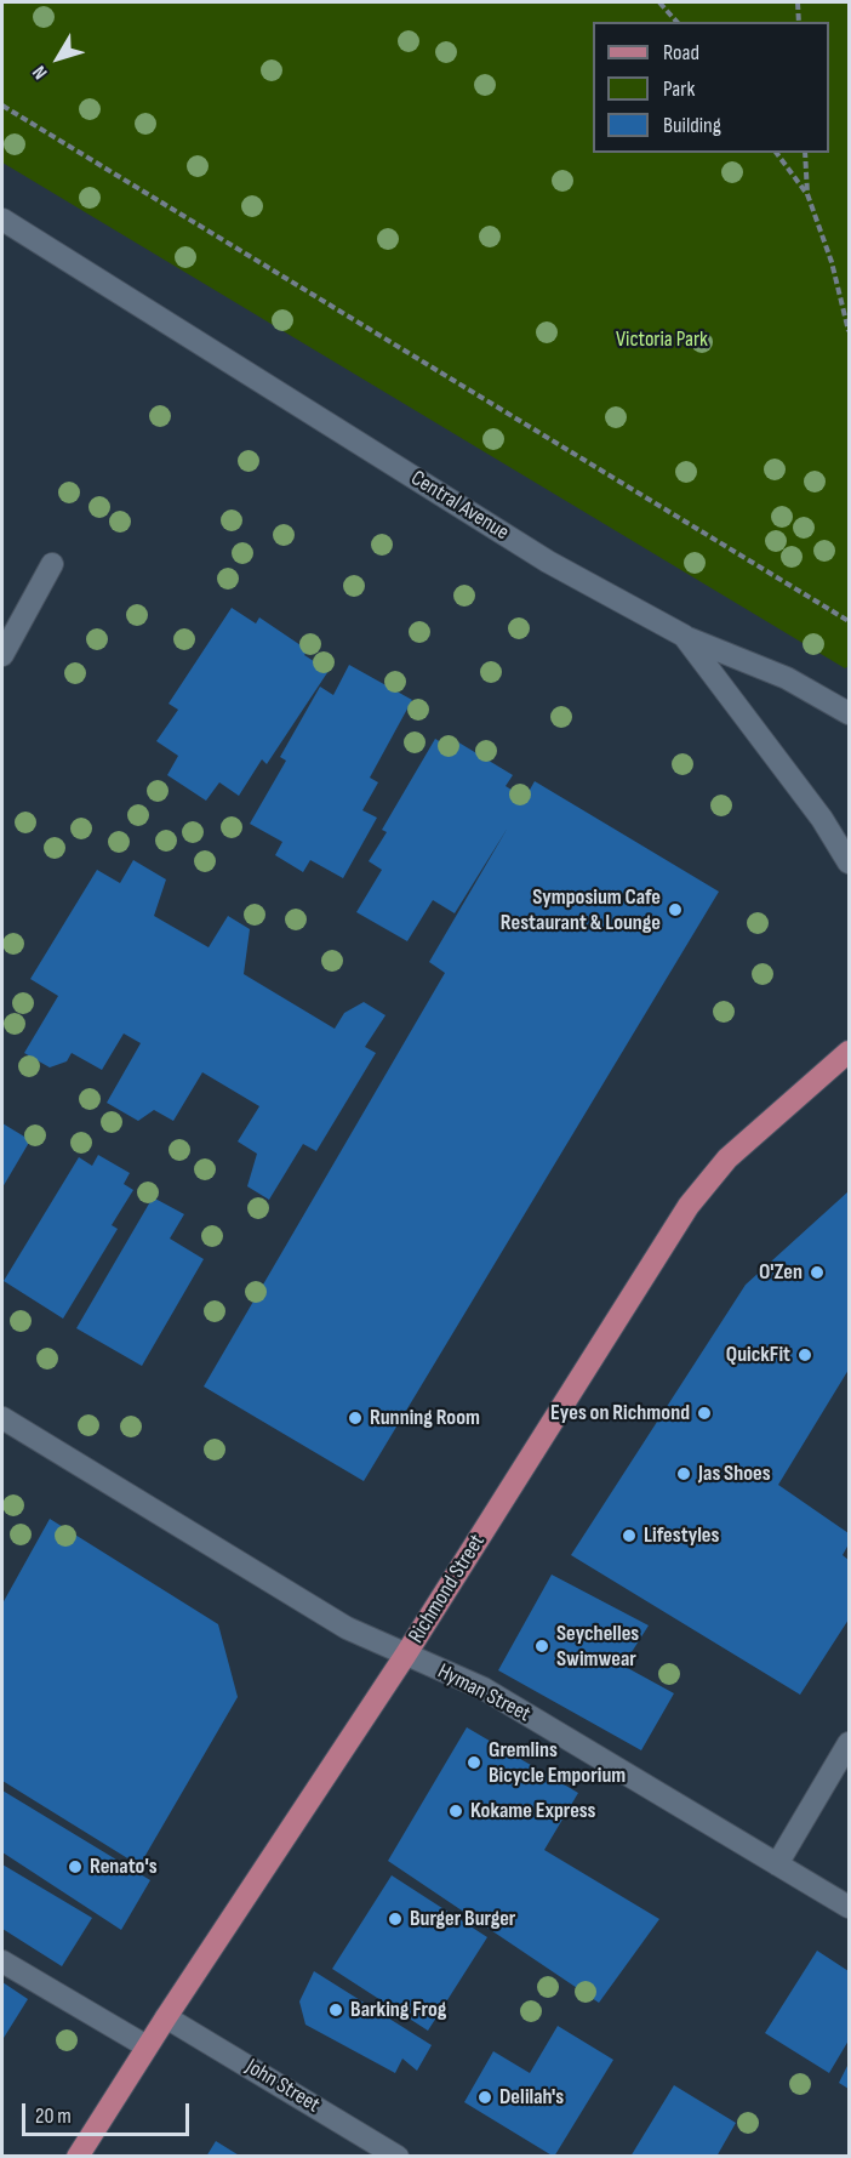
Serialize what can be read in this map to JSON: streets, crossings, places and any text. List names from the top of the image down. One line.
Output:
{"streets":{"main road":["Richmond Street"],"street":["Central Avenue","Hyman Street","John Street"]},"crossings":[["Richmond Street","Hyman Street"],["Richmond Street","John Street"]],"parks":["Victoria Park"],"places":["Symposium Cafe Restaurant & Lounge","O'Zen","QuickFit","Eyes on Richmond","Running Room","Jas Shoes","Lifestyles","Seychelles Swimwear","Gremlins Bicycle Emporium","Kokame Express","Renato's","Burger Burger","Barking Frog","Delilah's"],"legend":["Road","Park","Building"],"scale_bar":"20 m","north":"bottom left"}
